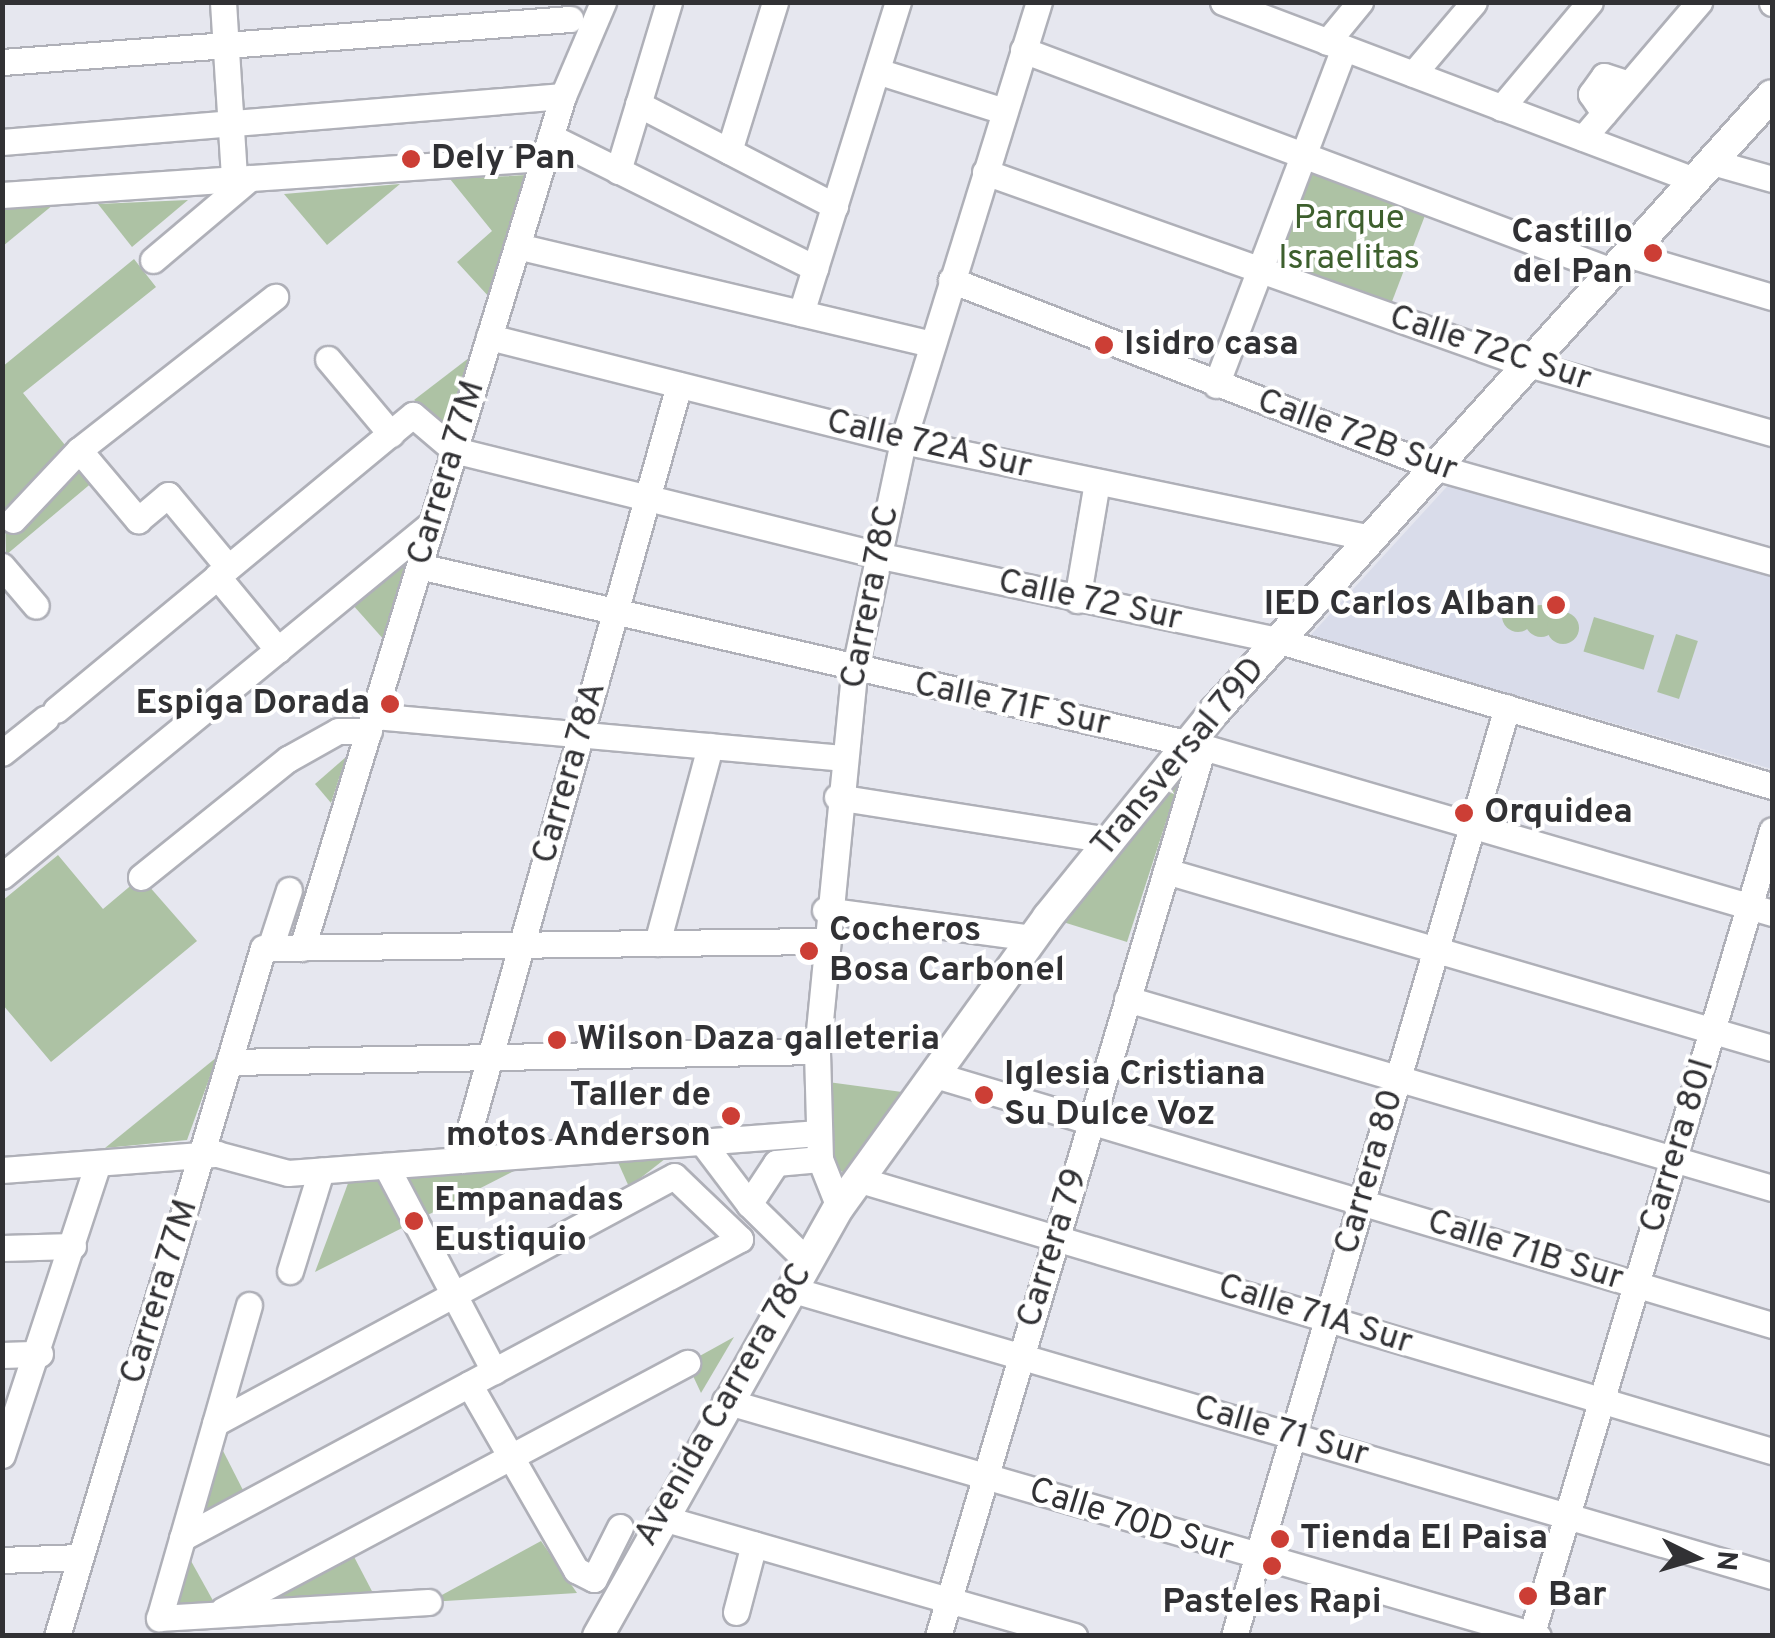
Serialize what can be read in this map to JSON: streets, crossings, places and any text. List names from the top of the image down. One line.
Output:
{"streets":{"main road":["Transversal 79D","Avenida Carrera 78C"],"street":["Calle 72C Sur","Calle 72B Sur","Calle 72A Sur","Carrera 77M","Carrera 78C","Calle 72 Sur","Calle 71F Sur","Carrera 78A","Carrera 80I","Carrera 80","Carrera 79","Calle 71B Sur","Calle 71A Sur","Calle 71 Sur","Calle 70D Sur"]},"crossings":[["Calle 72C Sur","Carrera 78C"],["Calle 72C Sur","Transversal 79D"],["Calle 72B Sur","Carrera 78C"],["Calle 72B Sur","Transversal 79D"],["Calle 72A Sur","Carrera 77M"],["Calle 72A Sur","Carrera 78C"],["Calle 72A Sur","Transversal 79D"],["Calle 72A Sur","Carrera 78A"],["Carrera 77M","Calle 72 Sur"],["Carrera 77M","Calle 71F Sur"],["Carrera 78C","Calle 72 Sur"],["Carrera 78C","Calle 71F Sur"],["Carrera 78C","Avenida Carrera 78C"],["Calle 72 Sur","Transversal 79D"],["Calle 72 Sur","Carrera 78A"],["Calle 72 Sur","Carrera 80"],["Calle 71F Sur","Transversal 79D"],["Calle 71F Sur","Carrera 78A"],["Calle 71F Sur","Carrera 80I"],["Calle 71F Sur","Carrera 80"],["Calle 71F Sur","Carrera 79"],["Transversal 79D","Carrera 79"],["Transversal 79D","Calle 71B Sur"],["Transversal 79D","Calle 71A Sur"],["Transversal 79D","Avenida Carrera 78C"],["Carrera 80I","Calle 71B Sur"],["Carrera 80I","Calle 71A Sur"],["Carrera 80I","Calle 71 Sur"],["Carrera 80I","Calle 70D Sur"],["Carrera 80","Calle 71B Sur"],["Carrera 80","Calle 71A Sur"],["Carrera 80","Calle 71 Sur"],["Carrera 80","Calle 70D Sur"],["Carrera 79","Calle 71B Sur"],["Carrera 79","Calle 71A Sur"],["Carrera 79","Calle 71 Sur"],["Carrera 79","Calle 70D Sur"],["Calle 71A Sur","Avenida Carrera 78C"],["Avenida Carrera 78C","Calle 71 Sur"],["Avenida Carrera 78C","Calle 70D Sur"]],"parks":["Parque Israelitas"],"places":["Dely Pan","Castillo del Pan","Isidro casa","IED Carlos Alban","Espiga Dorada","Orquidea","Cocheros Bosa Carbonel","Wilson Daza galleteria","Iglesia Cristiana Su Dulce Voz","Taller de motos Anderson","Empanadas Eustiquio","Tienda El Paisa","Pasteles Rapi","Bar"],"north":"right"}
